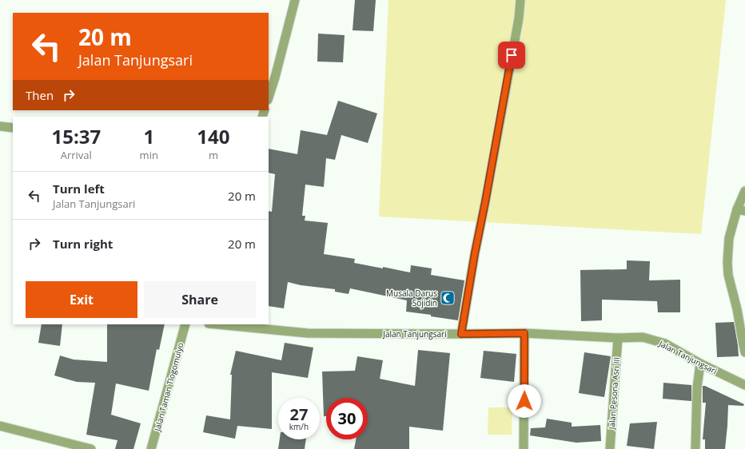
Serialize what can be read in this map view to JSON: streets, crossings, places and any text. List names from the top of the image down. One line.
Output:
{"streets":{"street":["Jalan Tanjungsari","Jalan Taman Tlogomulyo","Jalan Pesona Asri III"]},"crossings":[["Jalan Tanjungsari","Jalan Pesona Asri III"]],"places":{"mosque":["Musala Darus Sojidin"]},"page":{"turn":["20 m","Jalan Tanjungsari"],"then":"Then","eta":["15:37","Arrival","1","min","140","m"],"list":[{"name":"Turn left","note":"Jalan Tanjungsari","value":"20 m"},{"name":"Turn right","value":"20 m"}],"buttons":["Exit","Share"],"speed":"27 km/h","limit":"30"}}
